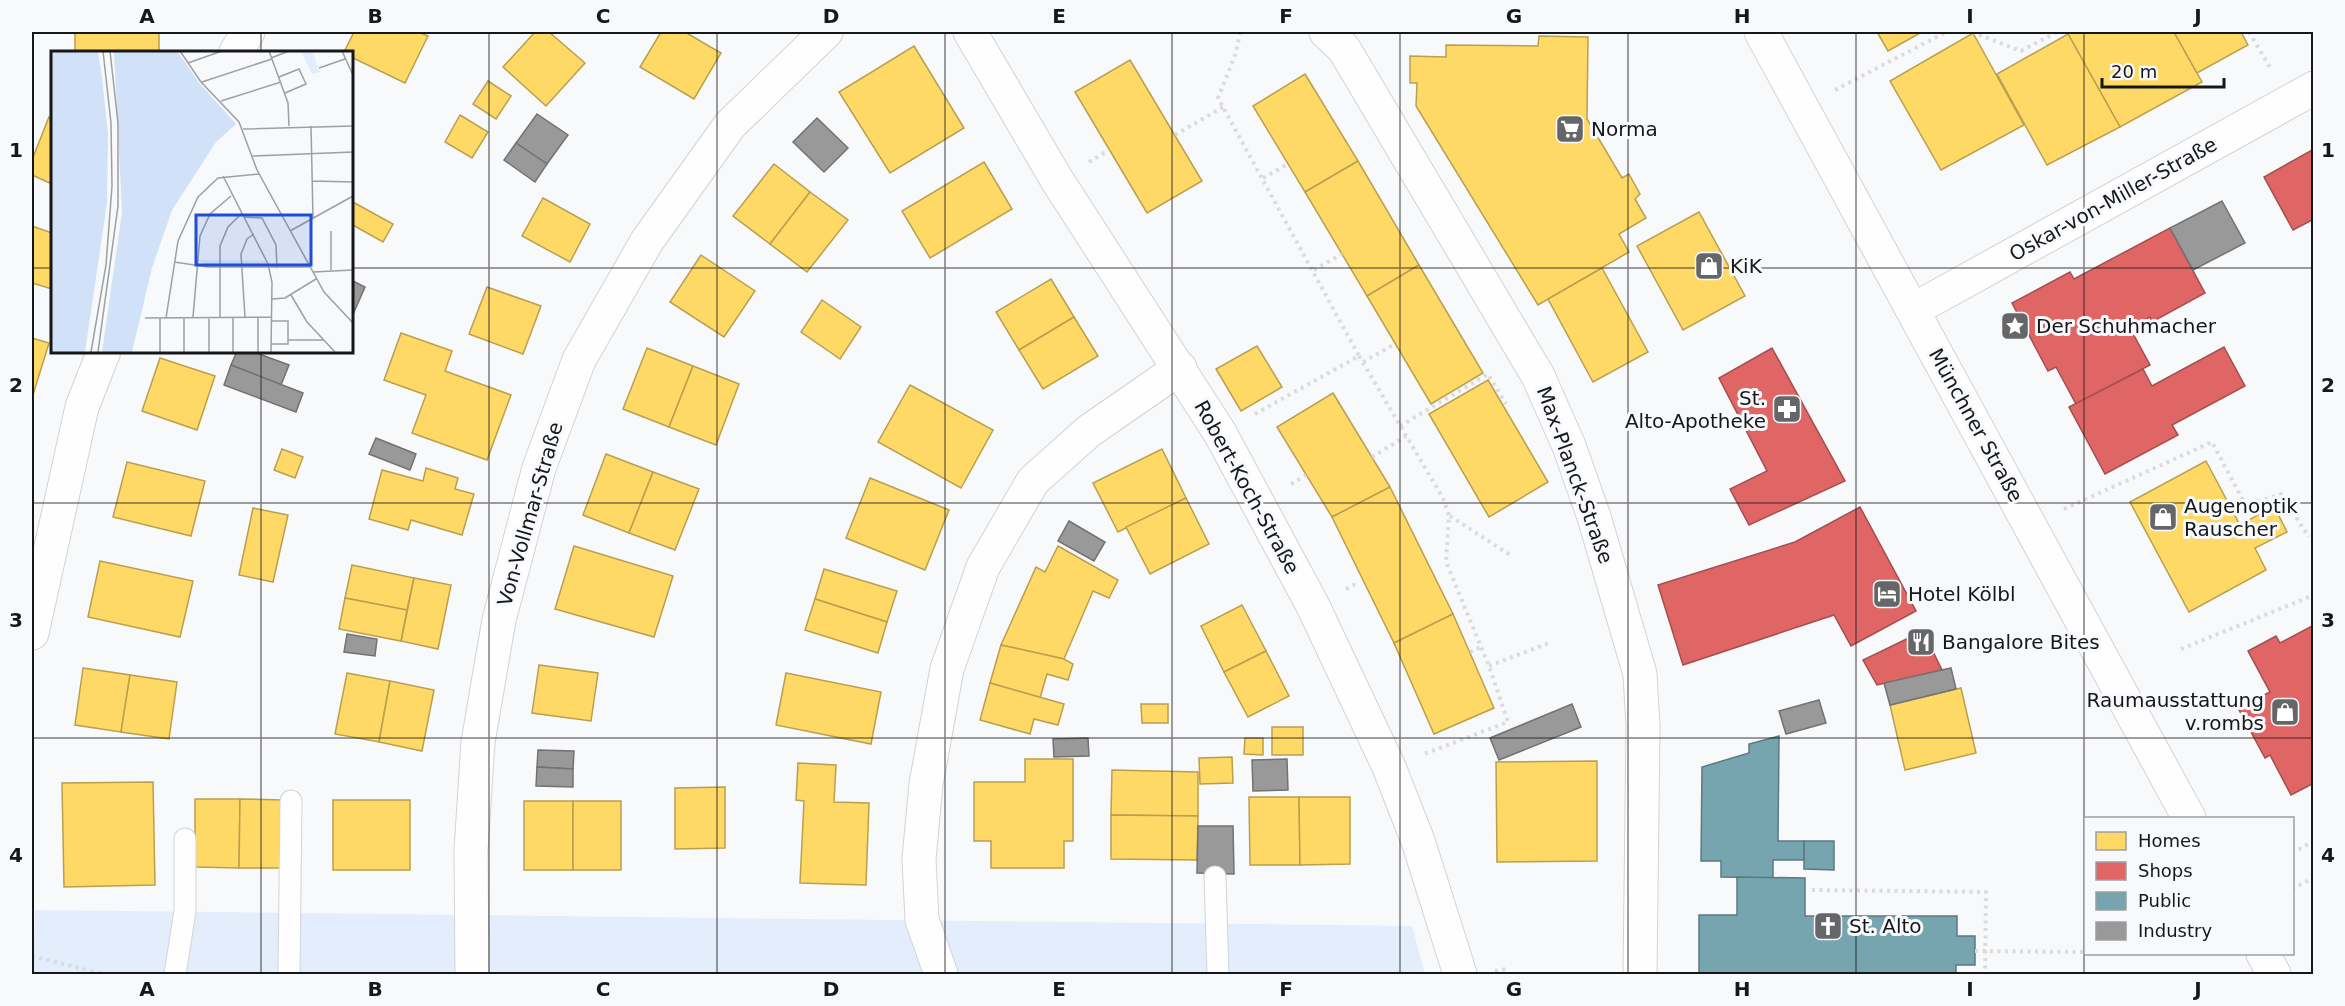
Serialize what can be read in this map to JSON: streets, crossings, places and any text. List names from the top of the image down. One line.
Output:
{"streets":{"street":["Oskar-von-Miller-Straße","Münchner Straße","Max-Planck-Straße","Robert-Koch-Straße","Von-Vollmar-Straße"]},"crossings":[["Oskar-von-Miller-Straße","Münchner Straße"]],"places":{"supermarket":["Norma"],"shop":["KiK","Augenoptik Rauscher","Raumausstattung v.rombs"],"place":["Der Schuhmacher"],"pharmacy":["St. Alto-Apotheke"],"hotel":["Hotel Kölbl"],"restaurant":["Bangalore Bites"],"church":["St. Alto"]},"legend":["Homes","Shops","Public","Industry"],"scale_bar":"20 m","grid":{"columns":["A","B","C","D","E","F","G","H","I","J"],"rows":["1","2","3","4"]}}
